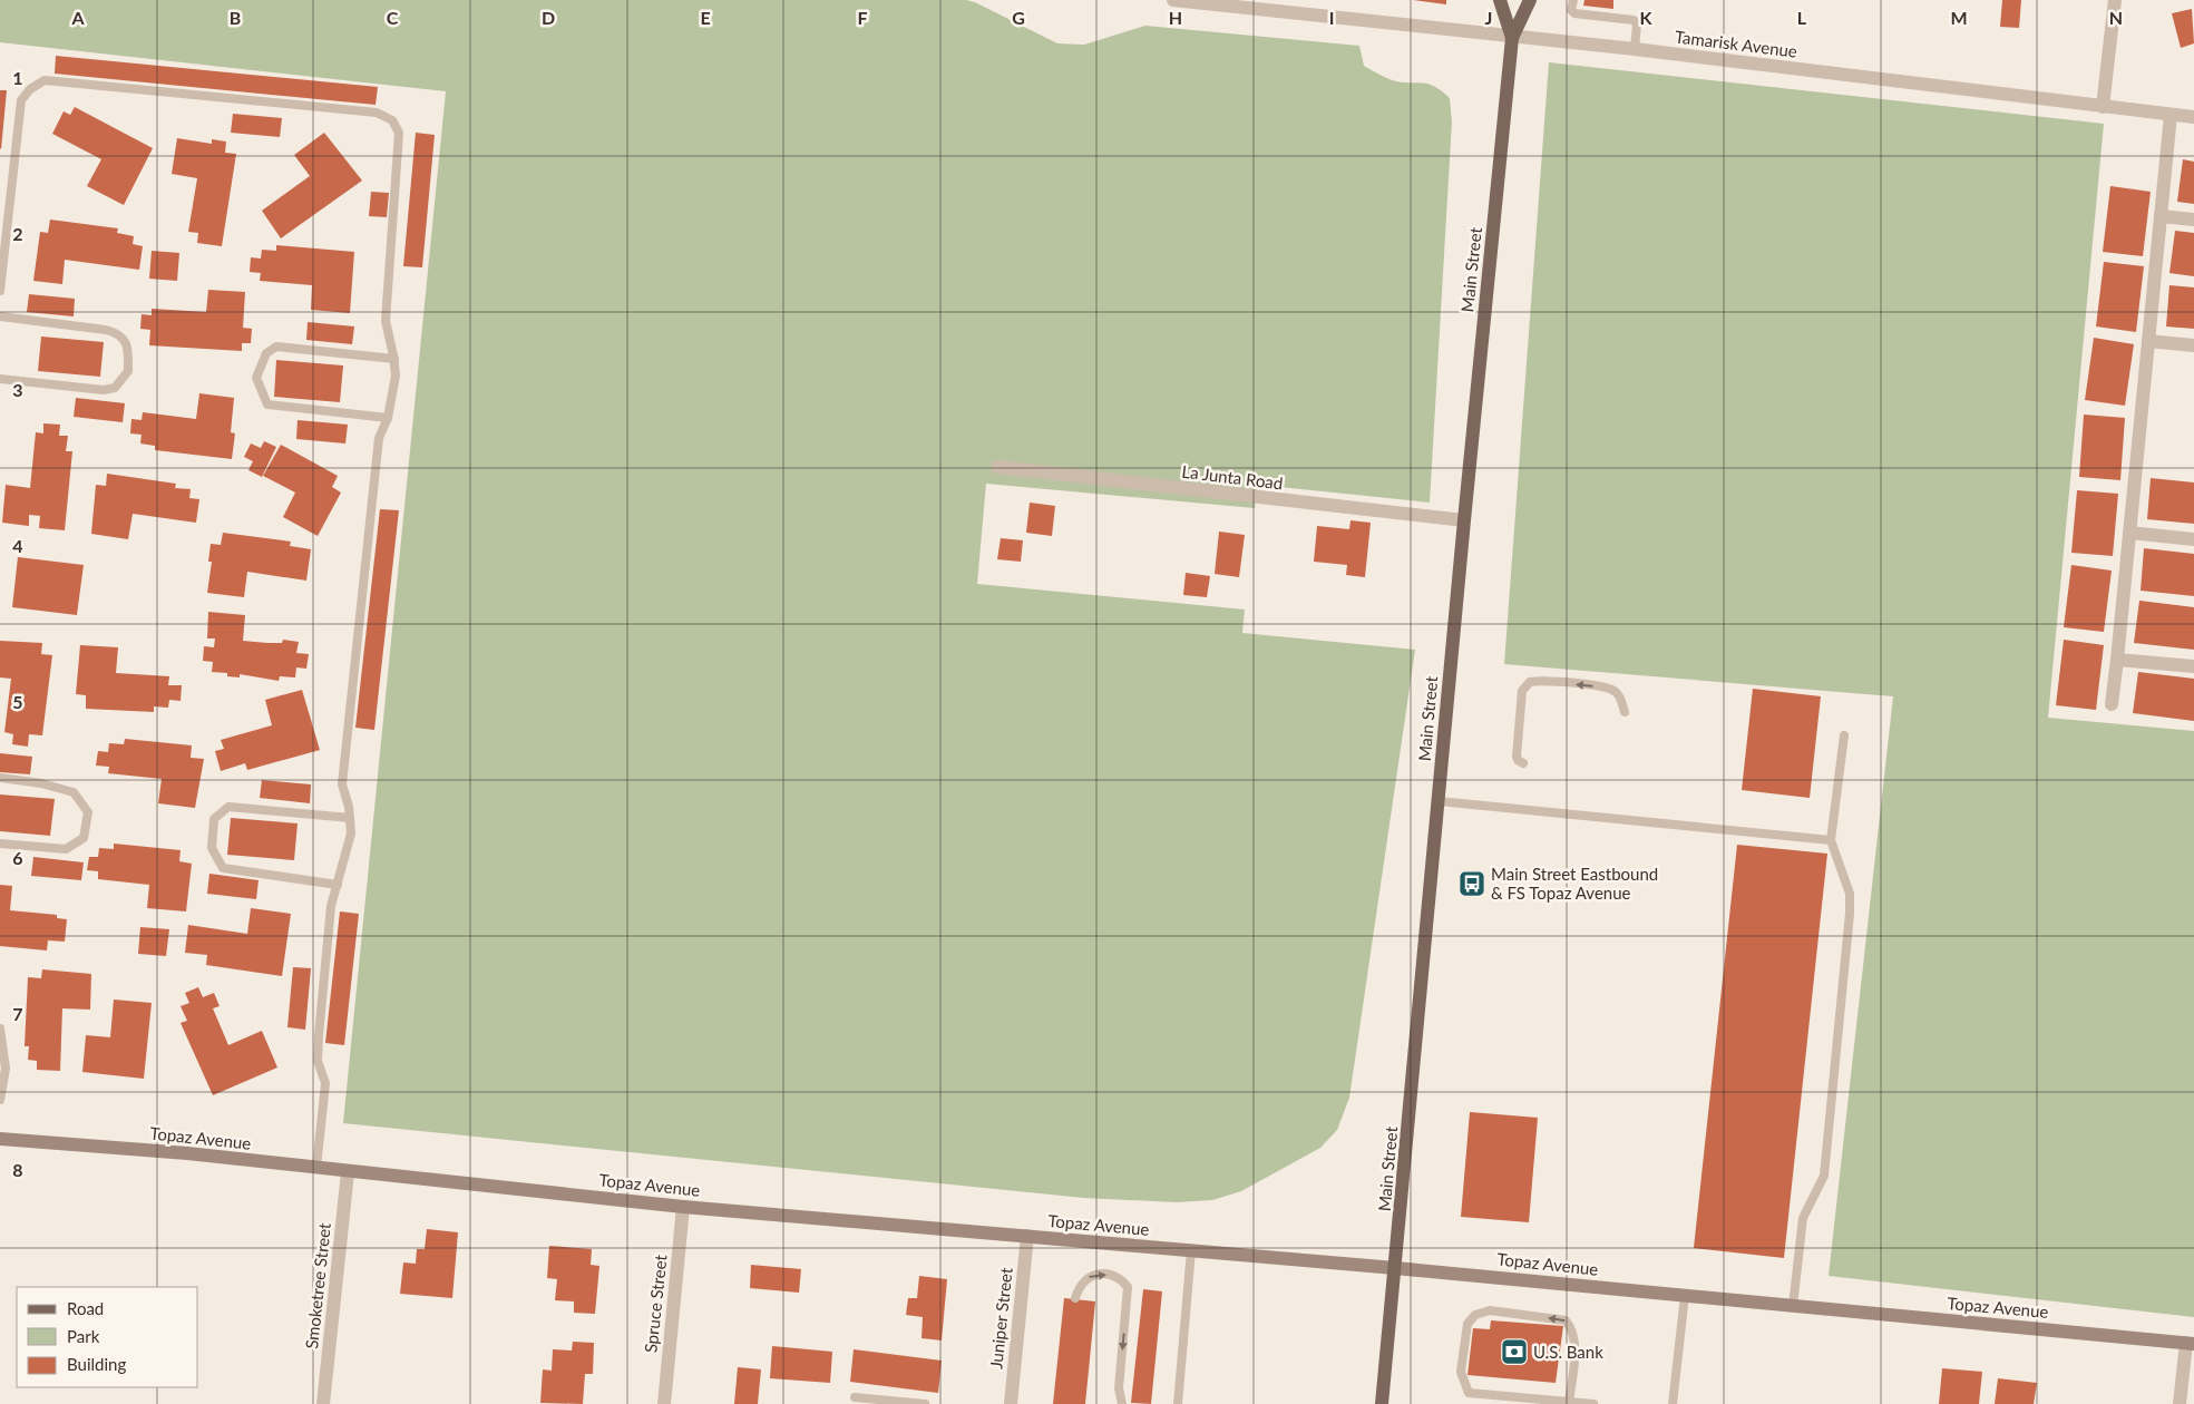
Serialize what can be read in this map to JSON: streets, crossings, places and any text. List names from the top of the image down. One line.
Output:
{"streets":{"main road":["Main Street"],"street":["Tamarisk Avenue","La Junta Road","Topaz Avenue","Smoketree Street","Spruce Street","Juniper Street"]},"crossings":[["Tamarisk Avenue","Main Street"],["Main Street","La Junta Road"],["Main Street","Topaz Avenue"],["Topaz Avenue","Smoketree Street"],["Topaz Avenue","Spruce Street"],["Topaz Avenue","Juniper Street"]],"places":{"bus stop":["Main Street Eastbound & FS Topaz Avenue"],"bank":["U.S. Bank"]},"legend":["Road","Park","Building"],"grid":{"columns":["A","B","C","D","E","F","G","H","I","J","K","L","M","N"],"rows":["1","2","3","4","5","6","7","8"]}}
